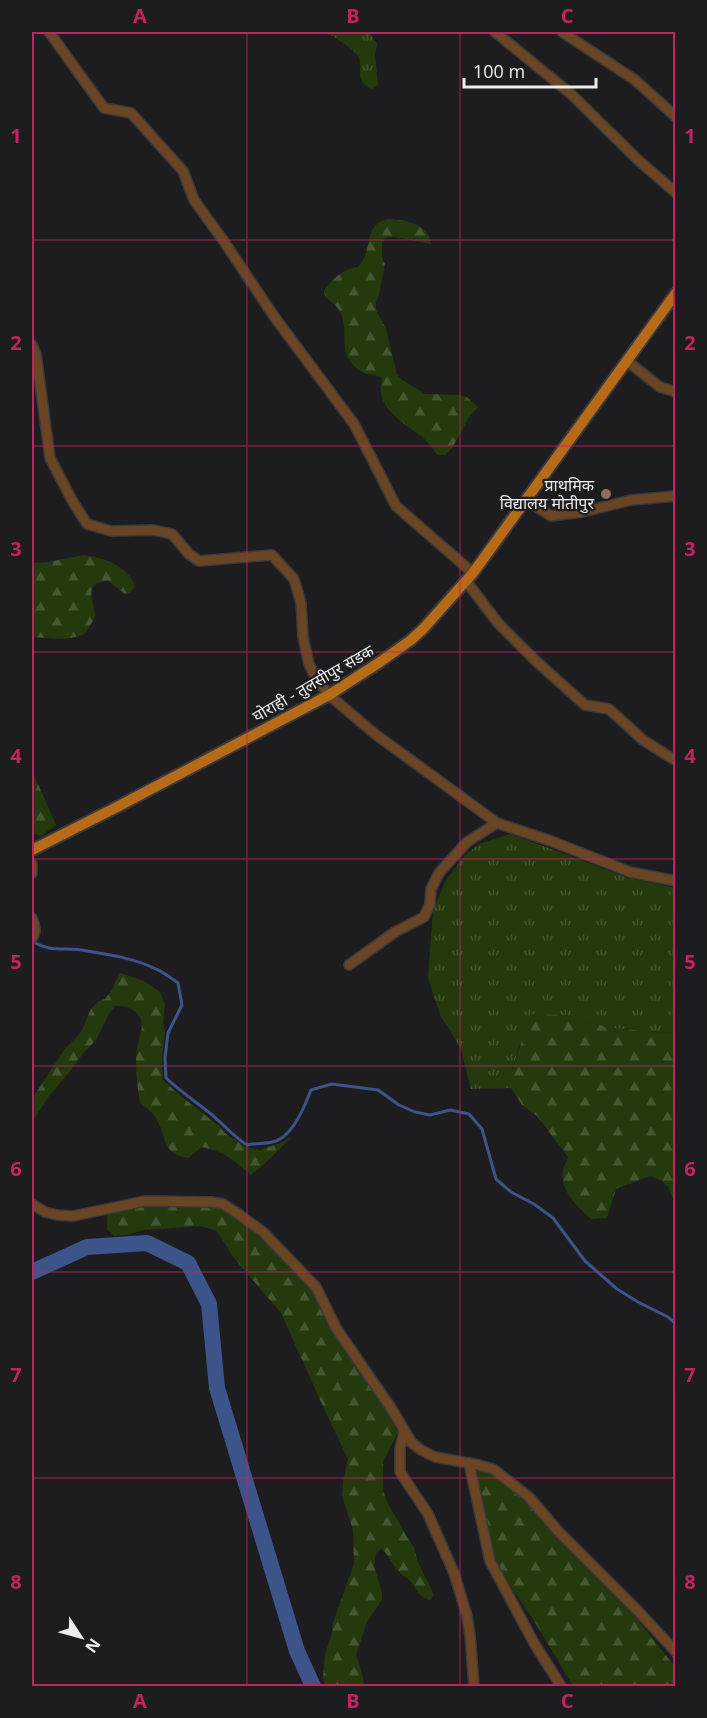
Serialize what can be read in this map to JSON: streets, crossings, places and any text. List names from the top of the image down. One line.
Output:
{"streets":{"main road":["घोराही - तुलसीपुर सडक"]},"places":["प्राथमिक विद्यालय मोतीपुर"],"scale_bar":"100 m","north":"bottom right","grid":{"columns":["A","B","C"],"rows":["1","2","3","4","5","6","7","8"]}}
